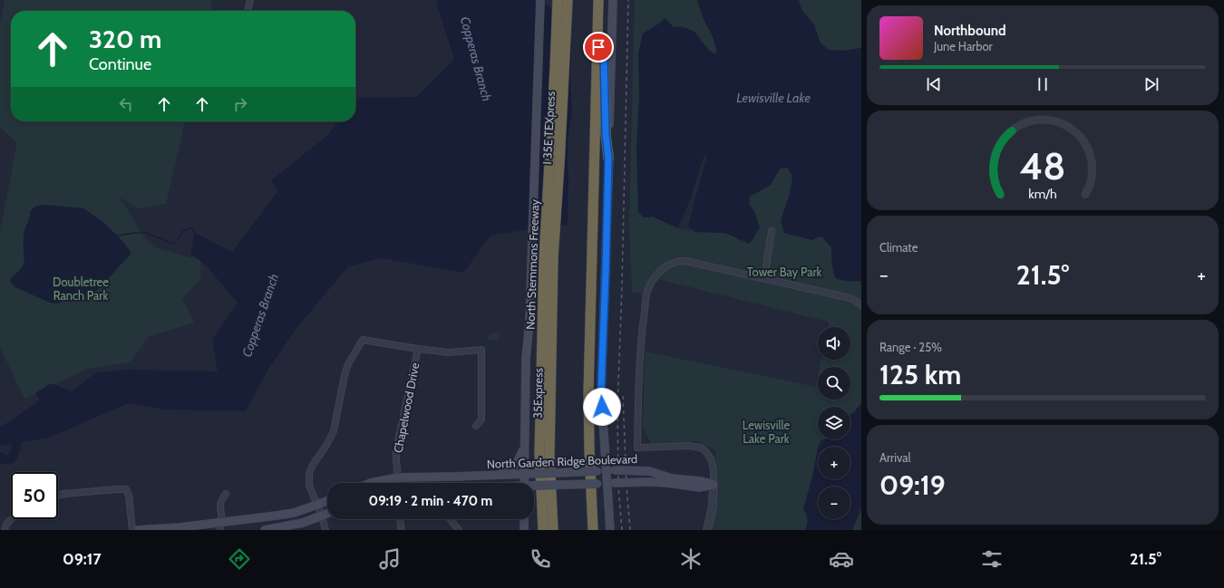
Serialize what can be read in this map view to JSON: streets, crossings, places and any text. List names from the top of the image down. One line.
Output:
{"streets":{"highway":["I 35E TEXpress","North Stemmons Freeway","35Express"],"main road":["North Garden Ridge Boulevard"],"street":["Chapelwood Drive"]},"crossings":[["I 35E TEXpress","North Stemmons Freeway"],["I 35E TEXpress","35Express"],["North Stemmons Freeway","35Express"],["North Stemmons Freeway","North Garden Ridge Boulevard"],["Chapelwood Drive","North Garden Ridge Boulevard"]],"water":["Copperas Branch","Lewisville Lake"],"parks":["Tower Bay Park","Doubletree Ranch Park","Lewisville Lake Park"],"page":{"turn":["320 m","Continue"],"song":["Northbound","June Harbor"],"tile":["Climate",["Range · 25%","125 km"],["Arrival","09:19"]],"heat":["−","21.5°","+"],"map_buttons":["+","−"],"limit":"50","trip":"09:19 · 2 min · 470 m","tabs":["09:17","21.5°"],"gauge":["48","km/h"]}}
